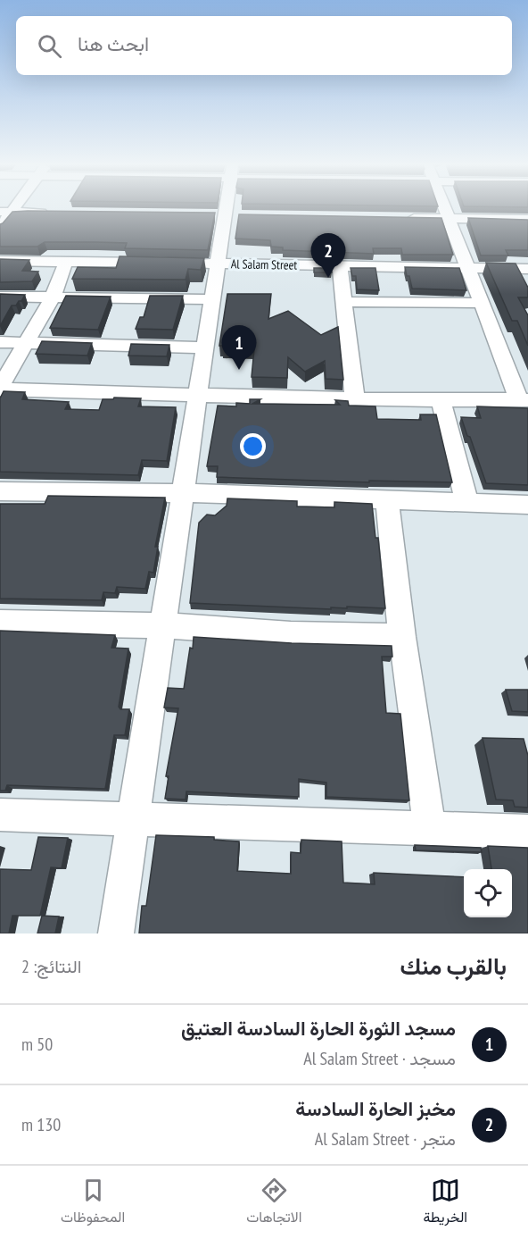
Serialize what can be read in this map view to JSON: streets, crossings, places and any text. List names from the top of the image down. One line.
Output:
{"streets":{"street":["Al Salam Street"]},"page":{"search":"ابحث هنا","pins":["2","1"],"heading":["بالقرب منك","النتائج: 2"],"list":[{"mark":"1","name":"مسجد الثورة الحارة السادسة العتيق","note":"مسجد · Al Salam Street","value":"50 m"},{"mark":"2","name":"مخبز الحارة السادسة","note":"متجر · Al Salam Street","value":"130 m"}],"nav":["الخريطة","الاتجاهات","المحفوظات"]}}
